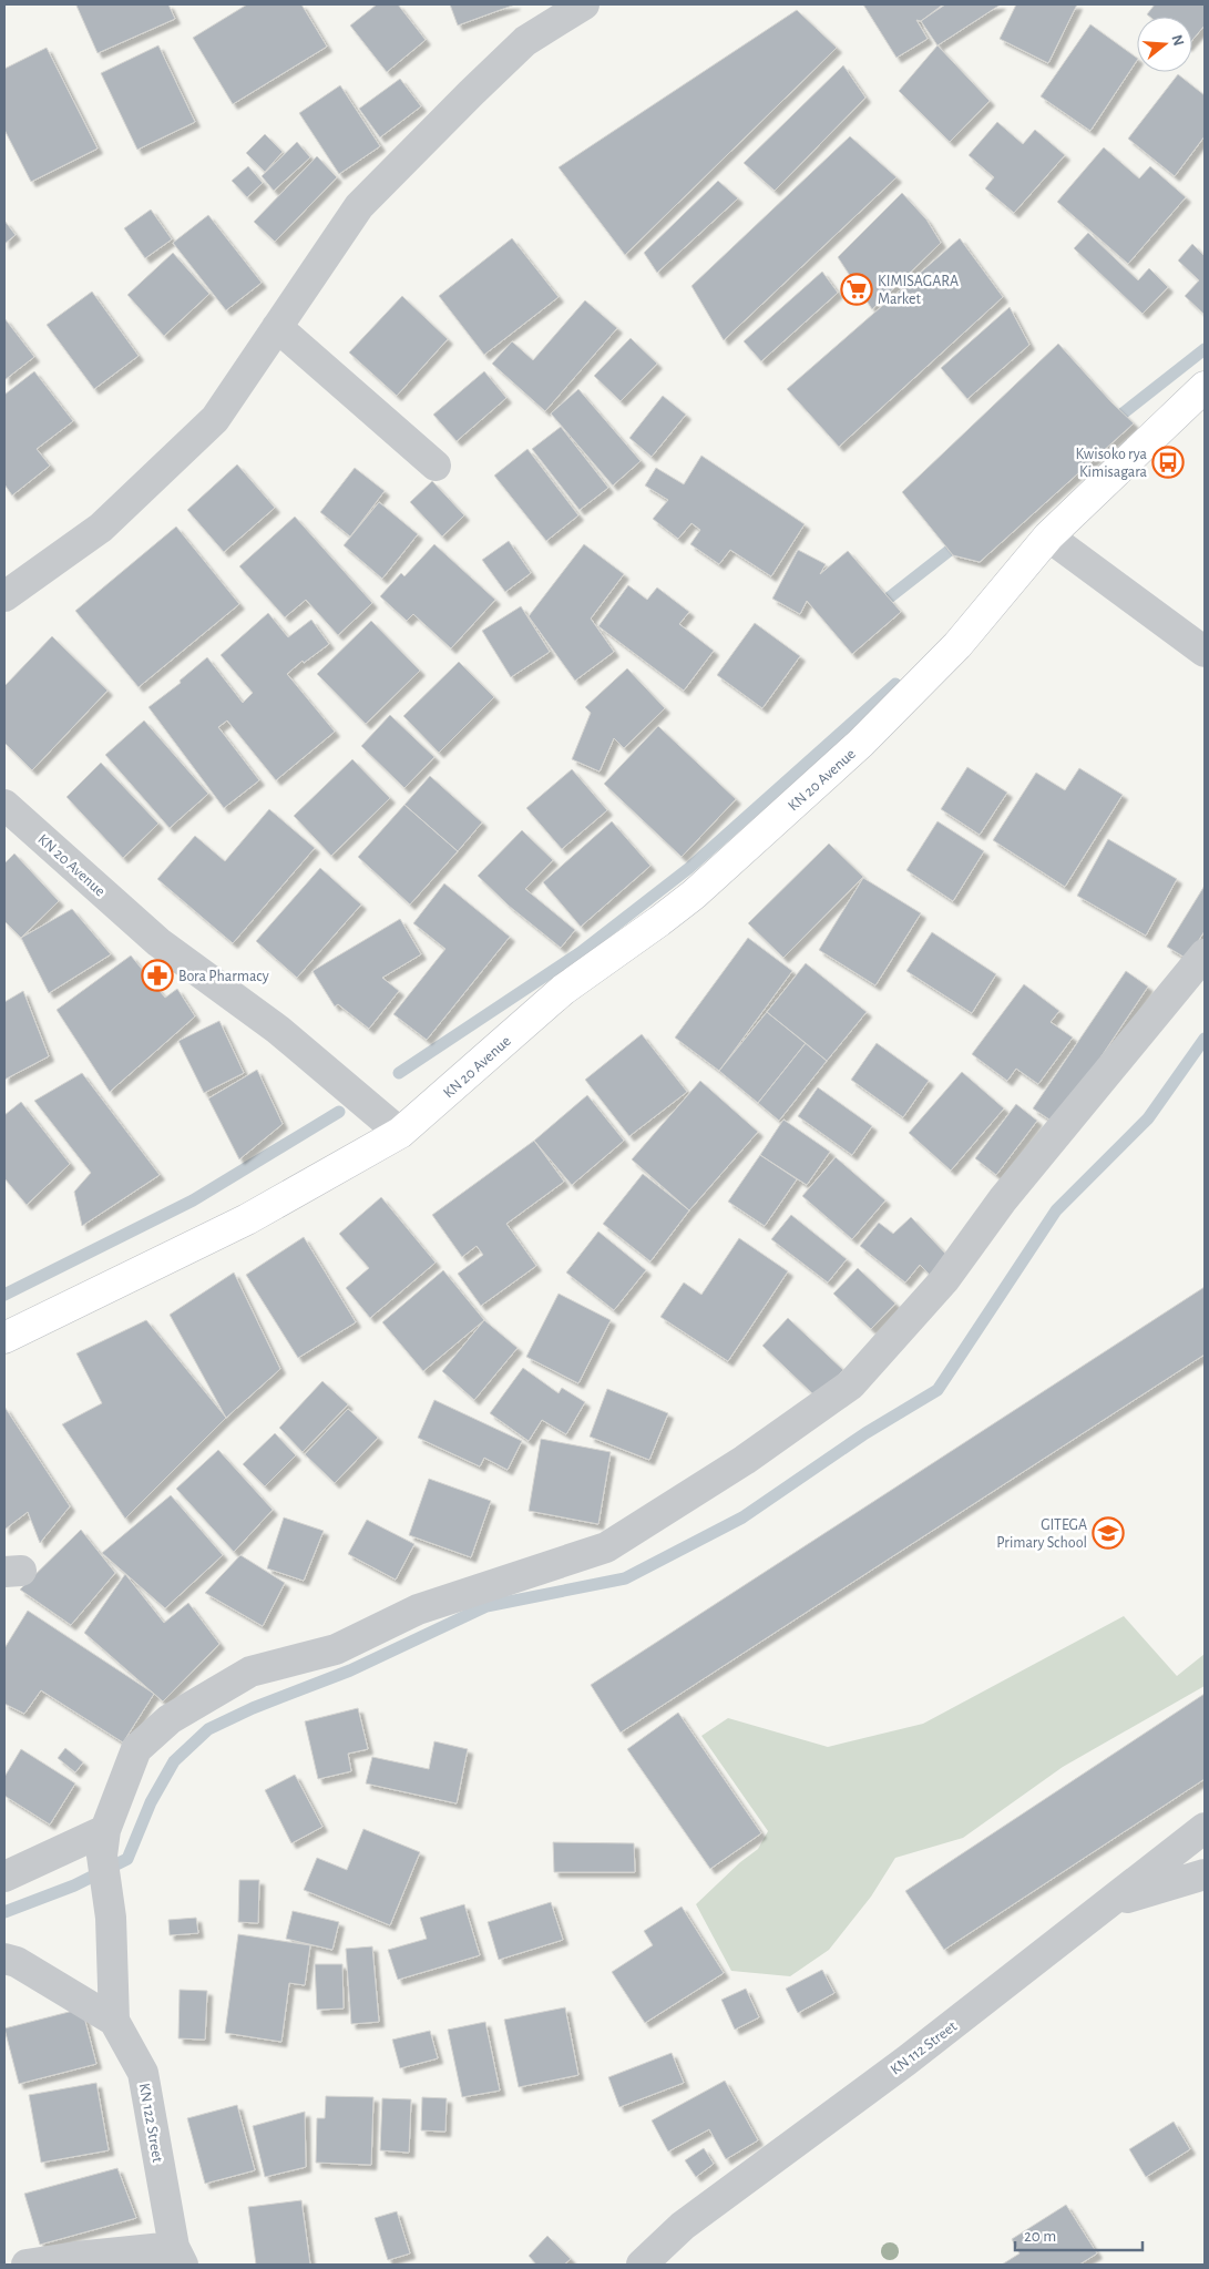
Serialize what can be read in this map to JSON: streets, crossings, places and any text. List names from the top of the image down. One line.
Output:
{"streets":{"main road":["KN 20 Avenue"],"street":["KN 112 Street","KN 122 Street"]},"places":{"supermarket":["KIMISAGARA Market"],"bus stop":["Kwisoko rya Kimisagara"],"pharmacy":["Bora Pharmacy"],"school or university":["GITEGA Primary School"]},"scale_bar":"20 m","north":"right"}
